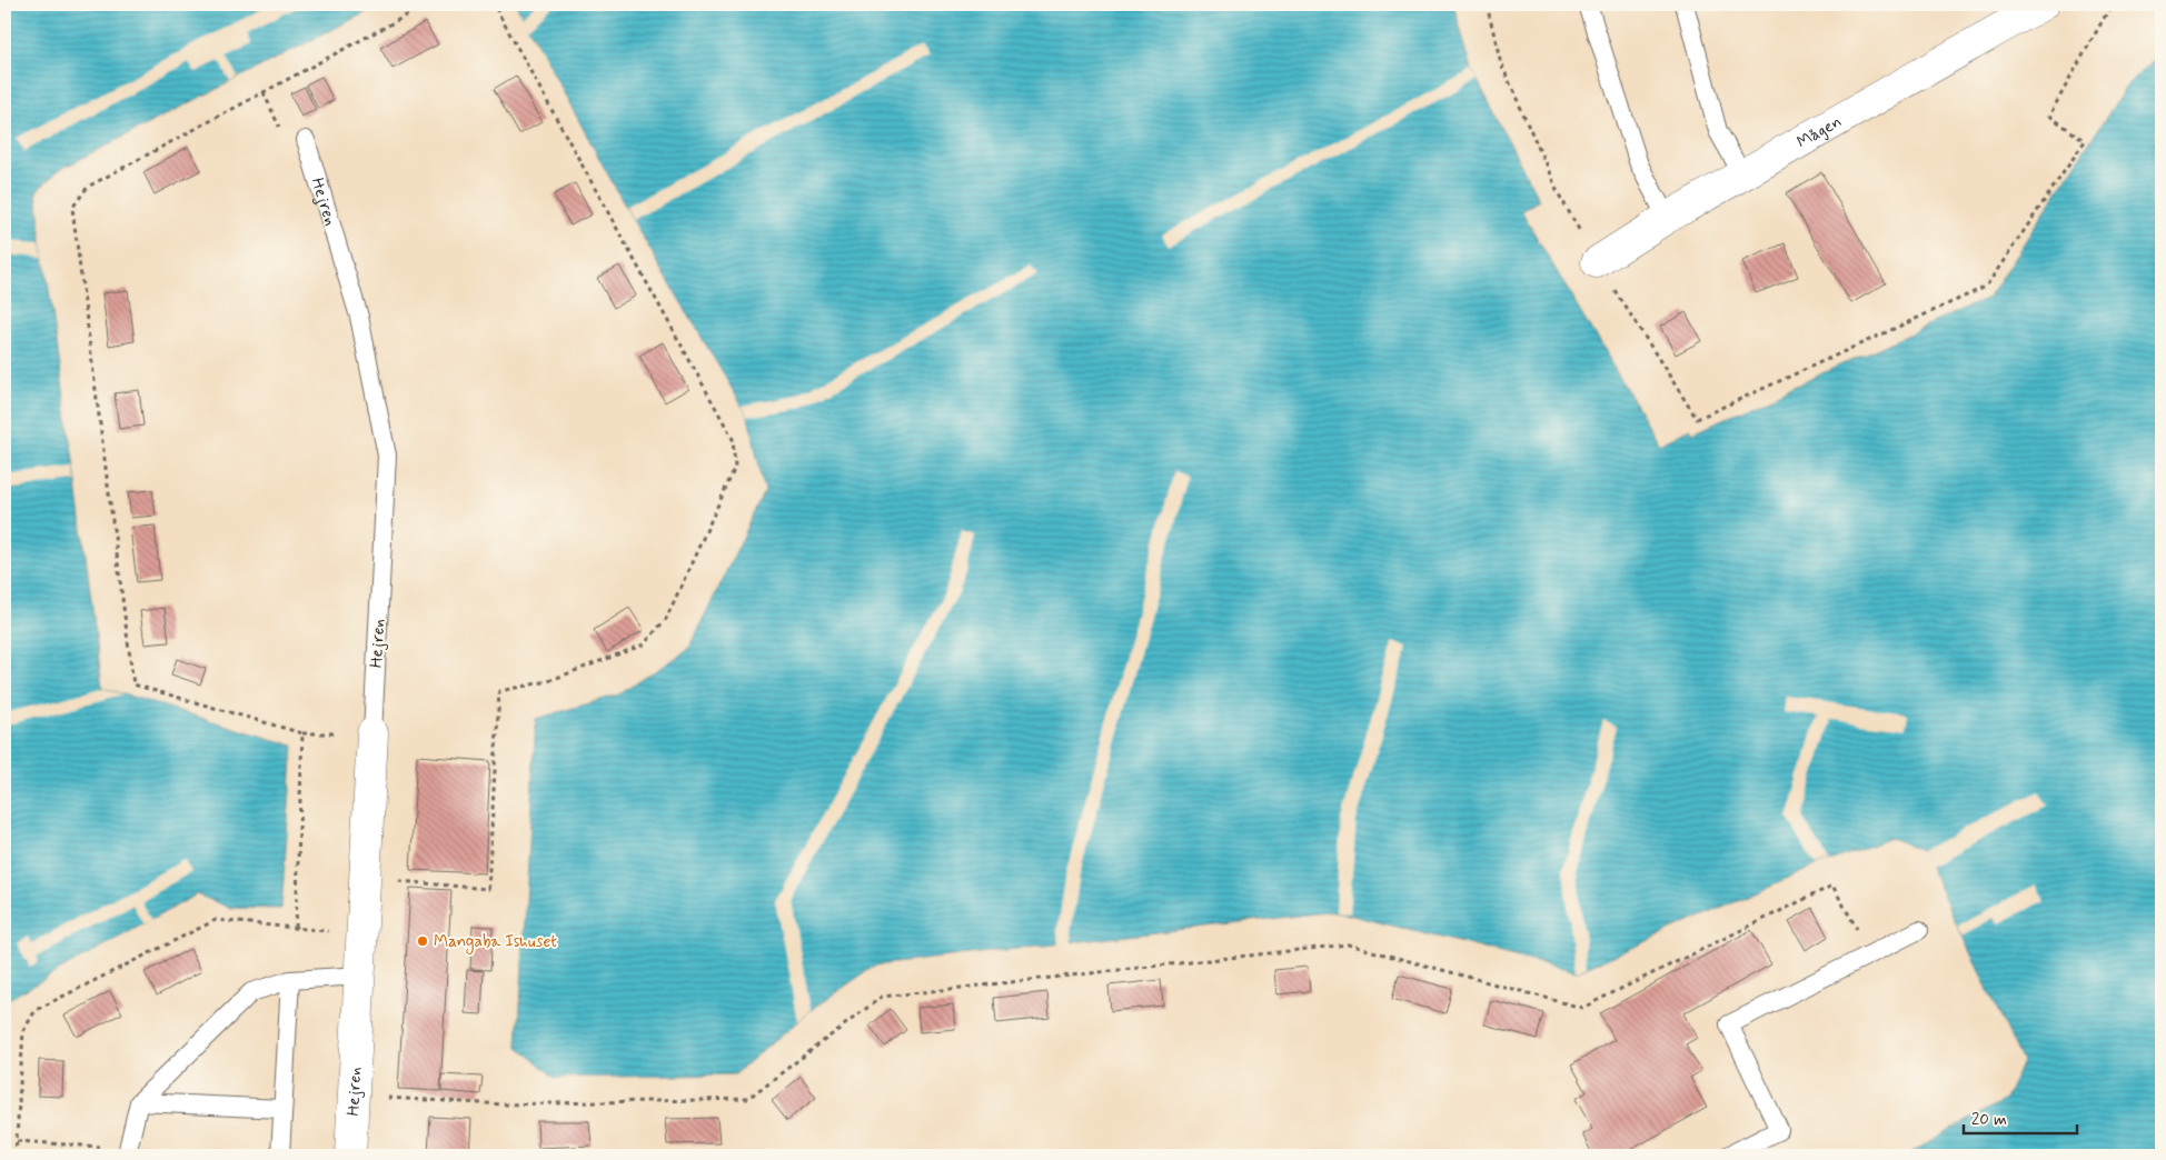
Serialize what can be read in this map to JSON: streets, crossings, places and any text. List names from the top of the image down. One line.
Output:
{"streets":{"street":["Mågen","Hejren"]},"places":["Mangaba Ishuset"],"scale_bar":"20 m"}
